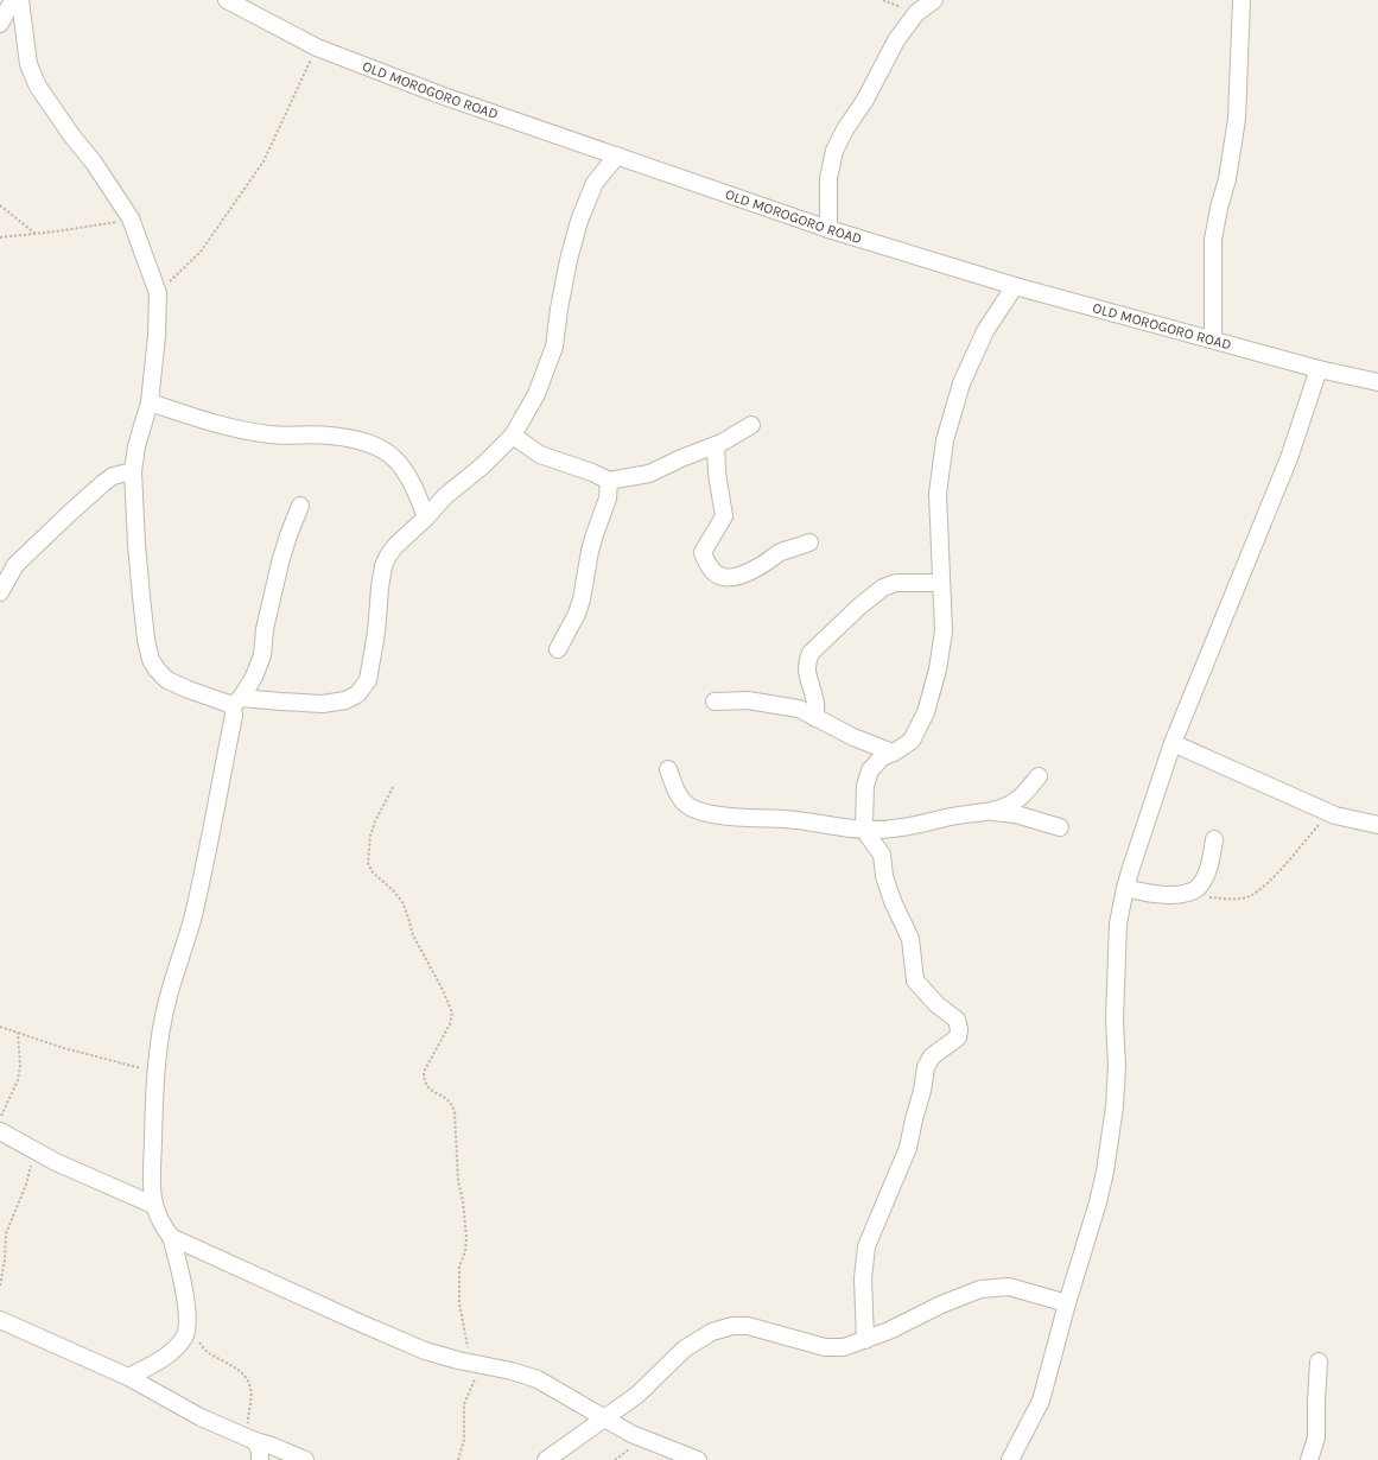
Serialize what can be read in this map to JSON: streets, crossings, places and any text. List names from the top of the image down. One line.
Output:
{"streets":{"street":["OLD MOROGORO ROAD"]}}
